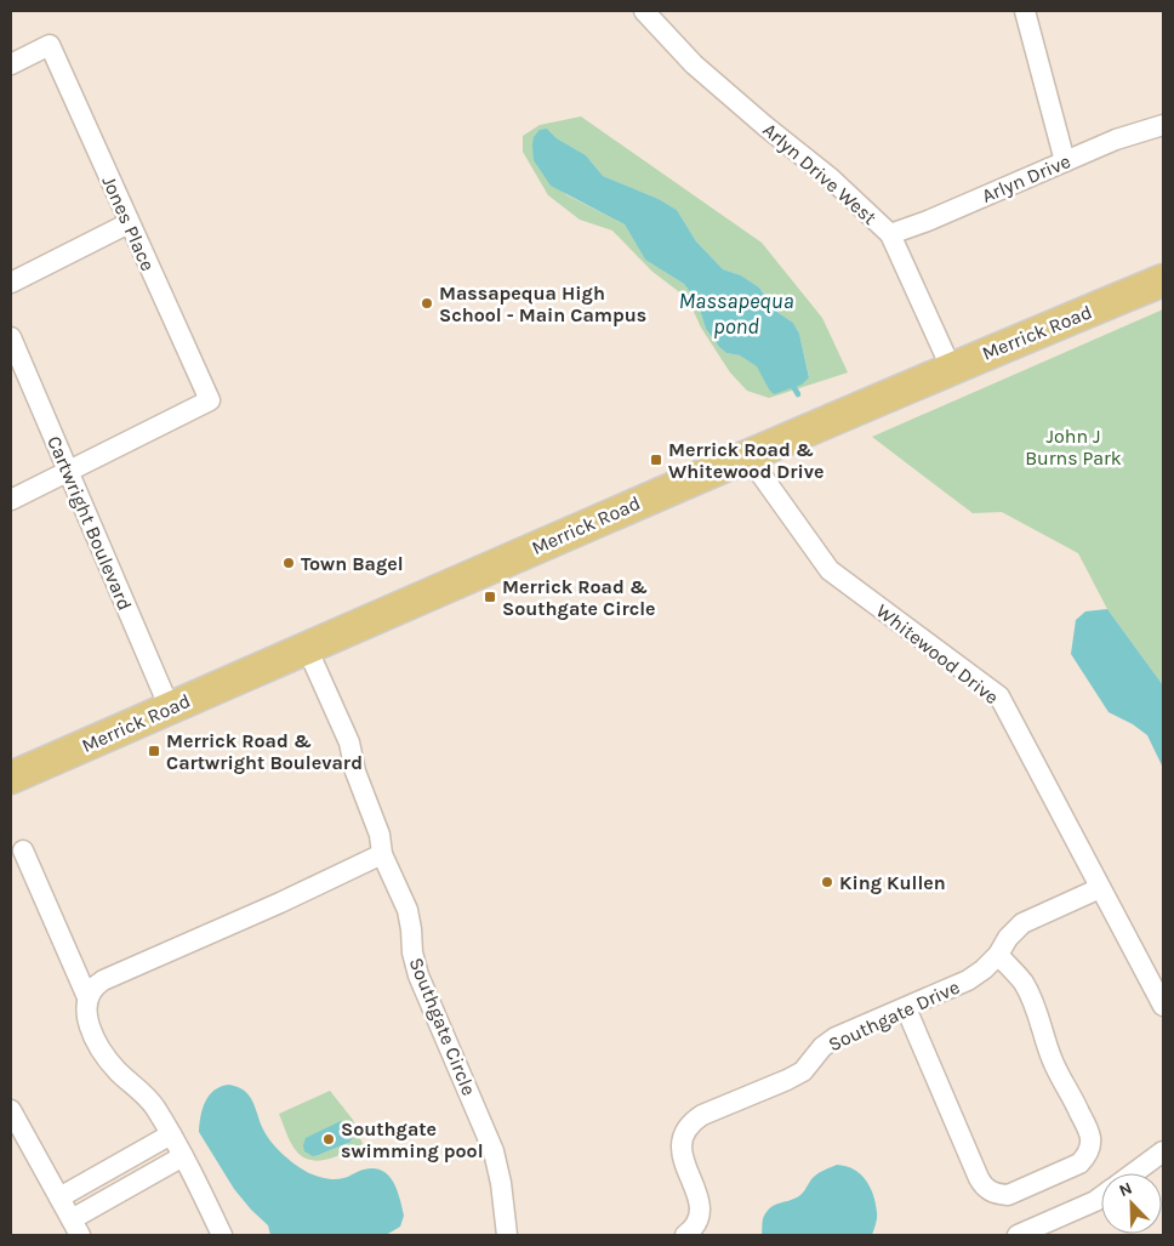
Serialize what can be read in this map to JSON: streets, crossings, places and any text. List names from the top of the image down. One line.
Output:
{"streets":{"main road":["Merrick Road"],"street":["Arlyn Drive West","Arlyn Drive","Jones Place","Cartwright Boulevard","Whitewood Drive","Southgate Drive","Southgate Circle"]},"crossings":[["Arlyn Drive West","Arlyn Drive"],["Arlyn Drive West","Merrick Road"],["Jones Place","Cartwright Boulevard"],["Merrick Road","Cartwright Boulevard"],["Merrick Road","Whitewood Drive"],["Merrick Road","Southgate Circle"],["Whitewood Drive","Southgate Drive"]],"water":["Massapequa pond"],"parks":["John J Burns Park"],"places":{"other":["Massapequa High School - Main Campus","Town Bagel","King Kullen","Southgate swimming pool"],"transit":["Merrick Road & Whitewood Drive","Merrick Road & Southgate Circle","Merrick Road & Cartwright Boulevard"]},"north":"top left"}
